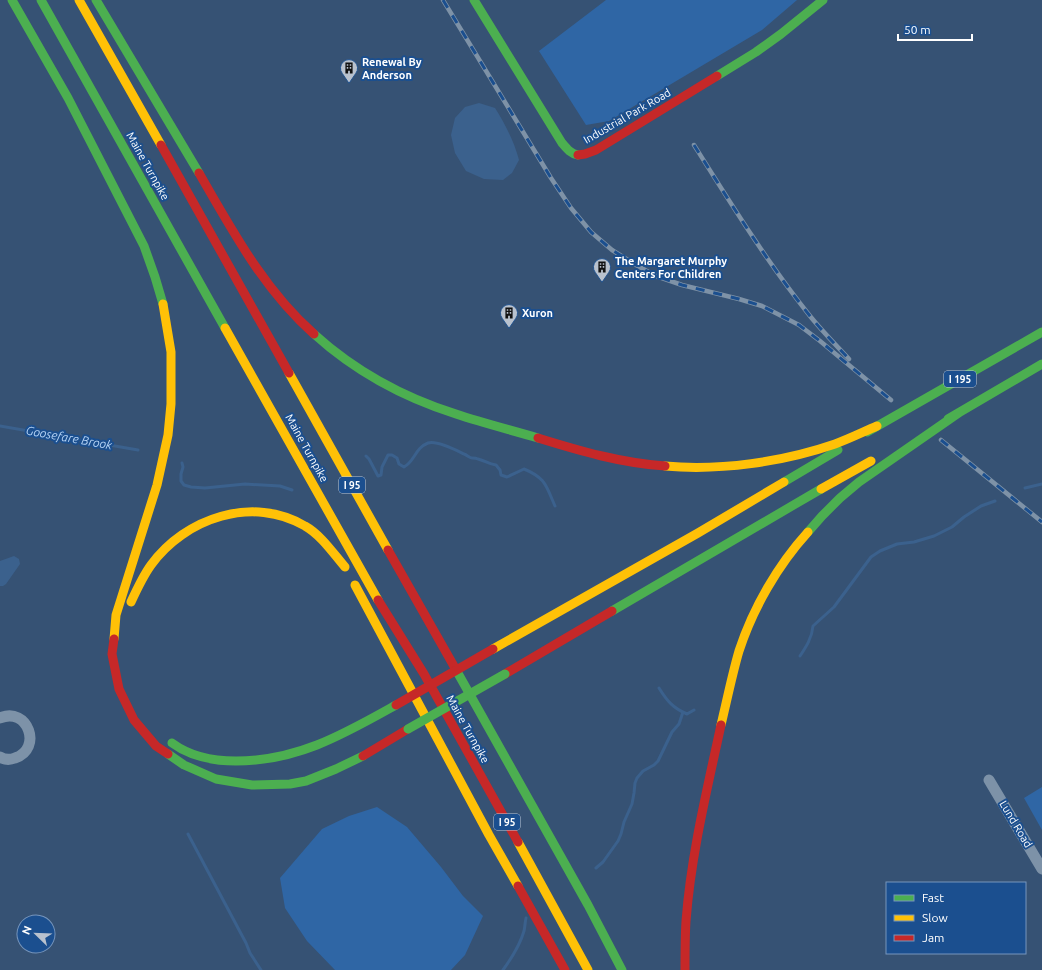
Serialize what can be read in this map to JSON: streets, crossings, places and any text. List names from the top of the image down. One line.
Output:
{"streets":{"main road":["Industrial Park Road","Maine Turnpike","I 195","I 95"],"street":["Lund Road"]},"water":["Goosefare Brook"],"places":{"building":["Renewal By Anderson","The Margaret Murphy Centers For Children","Xuron"]},"legend":["Fast","Slow","Jam"],"scale_bar":"50 m","north":"top left"}
